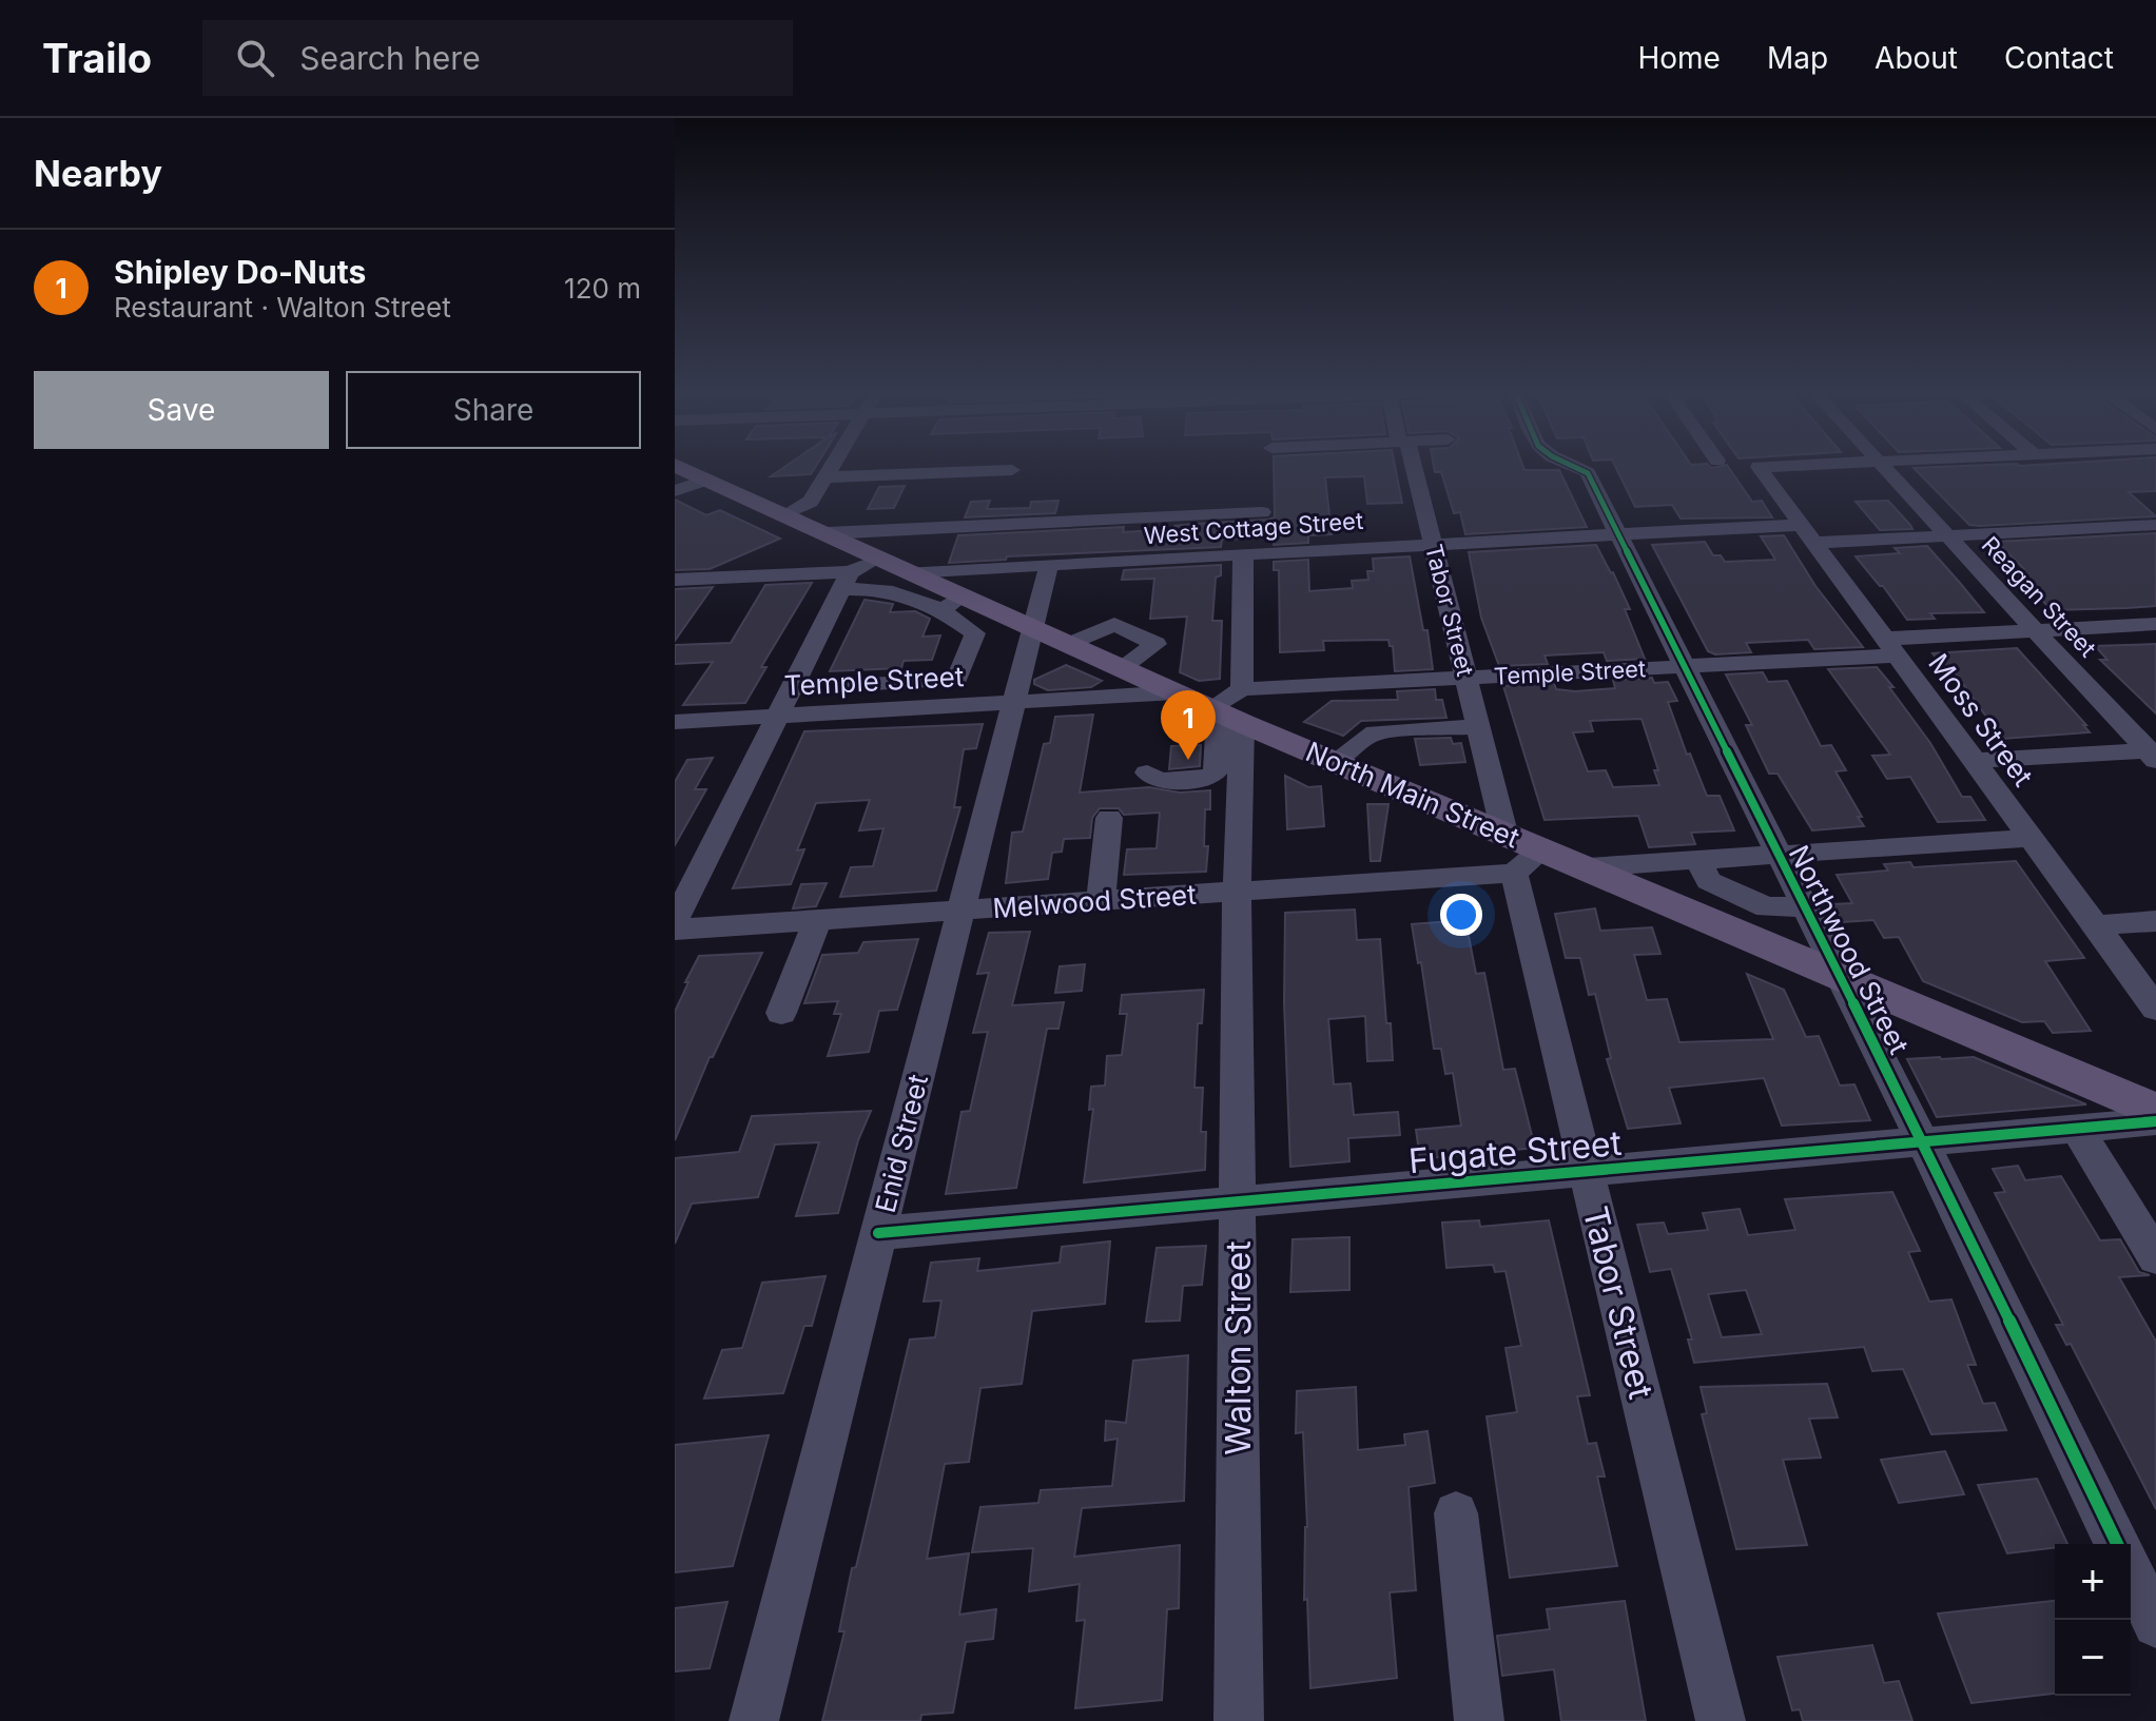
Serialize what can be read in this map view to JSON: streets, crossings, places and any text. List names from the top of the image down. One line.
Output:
{"streets":{"main road":["North Main Street"],"street":["West Cottage Street","Reagan Street","Tabor Street","Temple Street","Moss Street","Melwood Street","Northwood Street","Enid Street","Fugate Street","Walton Street"]},"crossings":[["West Cottage Street","Reagan Street"],["West Cottage Street","Tabor Street"],["West Cottage Street","Moss Street"],["West Cottage Street","North Main Street"],["West Cottage Street","Northwood Street"],["West Cottage Street","Enid Street"],["West Cottage Street","Walton Street"],["Reagan Street","Temple Street"],["Tabor Street","Temple Street"],["Tabor Street","North Main Street"],["Tabor Street","Melwood Street"],["Tabor Street","Fugate Street"],["Temple Street","Moss Street"],["Temple Street","North Main Street"],["Temple Street","Northwood Street"],["Temple Street","Enid Street"],["Temple Street","Walton Street"],["North Main Street","Northwood Street"],["North Main Street","Enid Street"],["North Main Street","Walton Street"],["Melwood Street","Enid Street"],["Melwood Street","Walton Street"],["Northwood Street","Fugate Street"],["Enid Street","Fugate Street"],["Fugate Street","Walton Street"]],"page":{"header":"Trailo","search":"Search here","nav":["Home","Map","About","Contact"],"heading":"Nearby","list":[{"mark":"1","name":"Shipley Do-Nuts","note":"Restaurant · Walton Street","value":"120 m"}],"buttons":["Save","Share"],"pins":"1","map_buttons":["+","−"]}}
